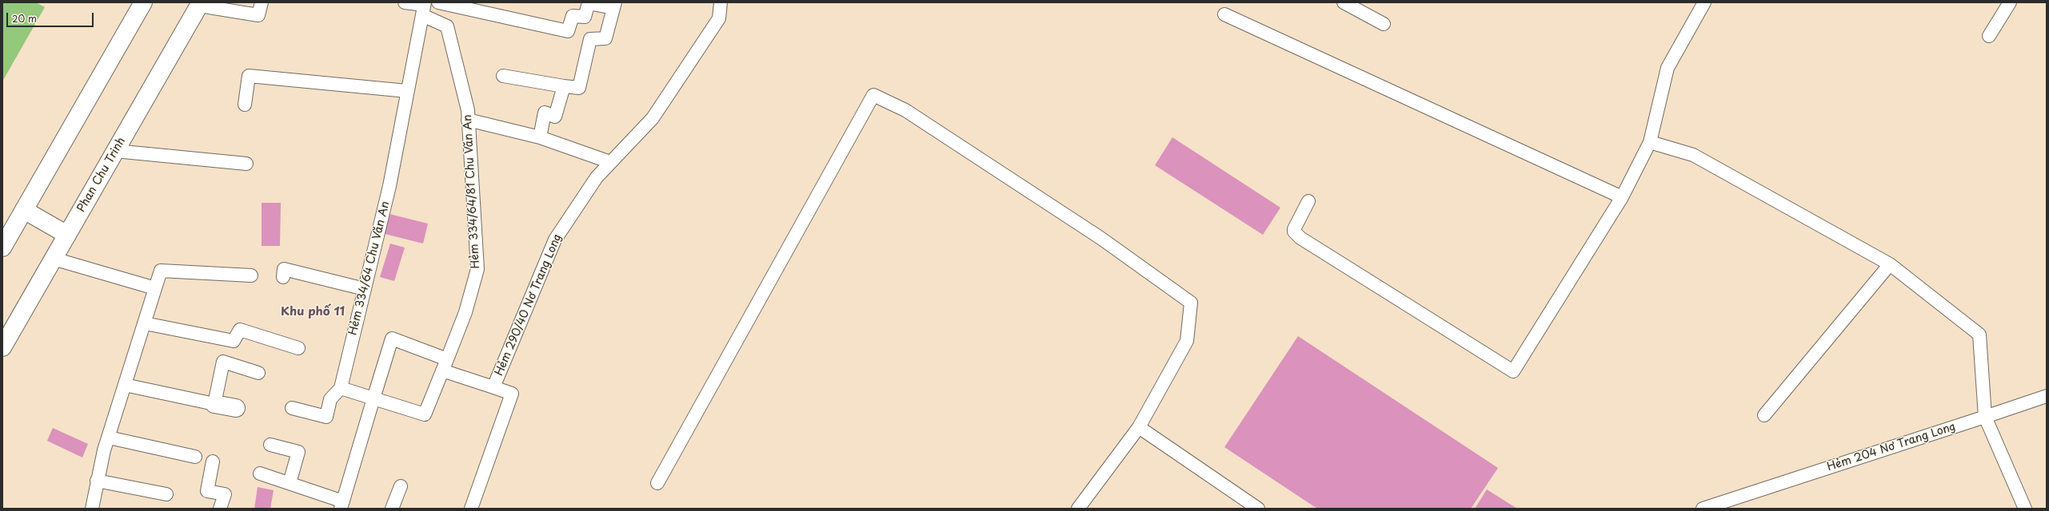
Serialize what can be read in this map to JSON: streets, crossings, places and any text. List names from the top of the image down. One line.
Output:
{"streets":{"street":["Phan Chu Trinh"],"lane":["Hẻm 334/64/81 Chu Văn An","Hẻm 334/64 Chu Văn An","Hẻm 290/40 Nơ Trang Long","Hẻm 204 Nơ Trang Long"]},"crossings":[["Hẻm 334/64/81 Chu Văn An","Hẻm 334/64 Chu Văn An"]],"districts":["Khu phố 11"],"scale_bar":"20 m"}
